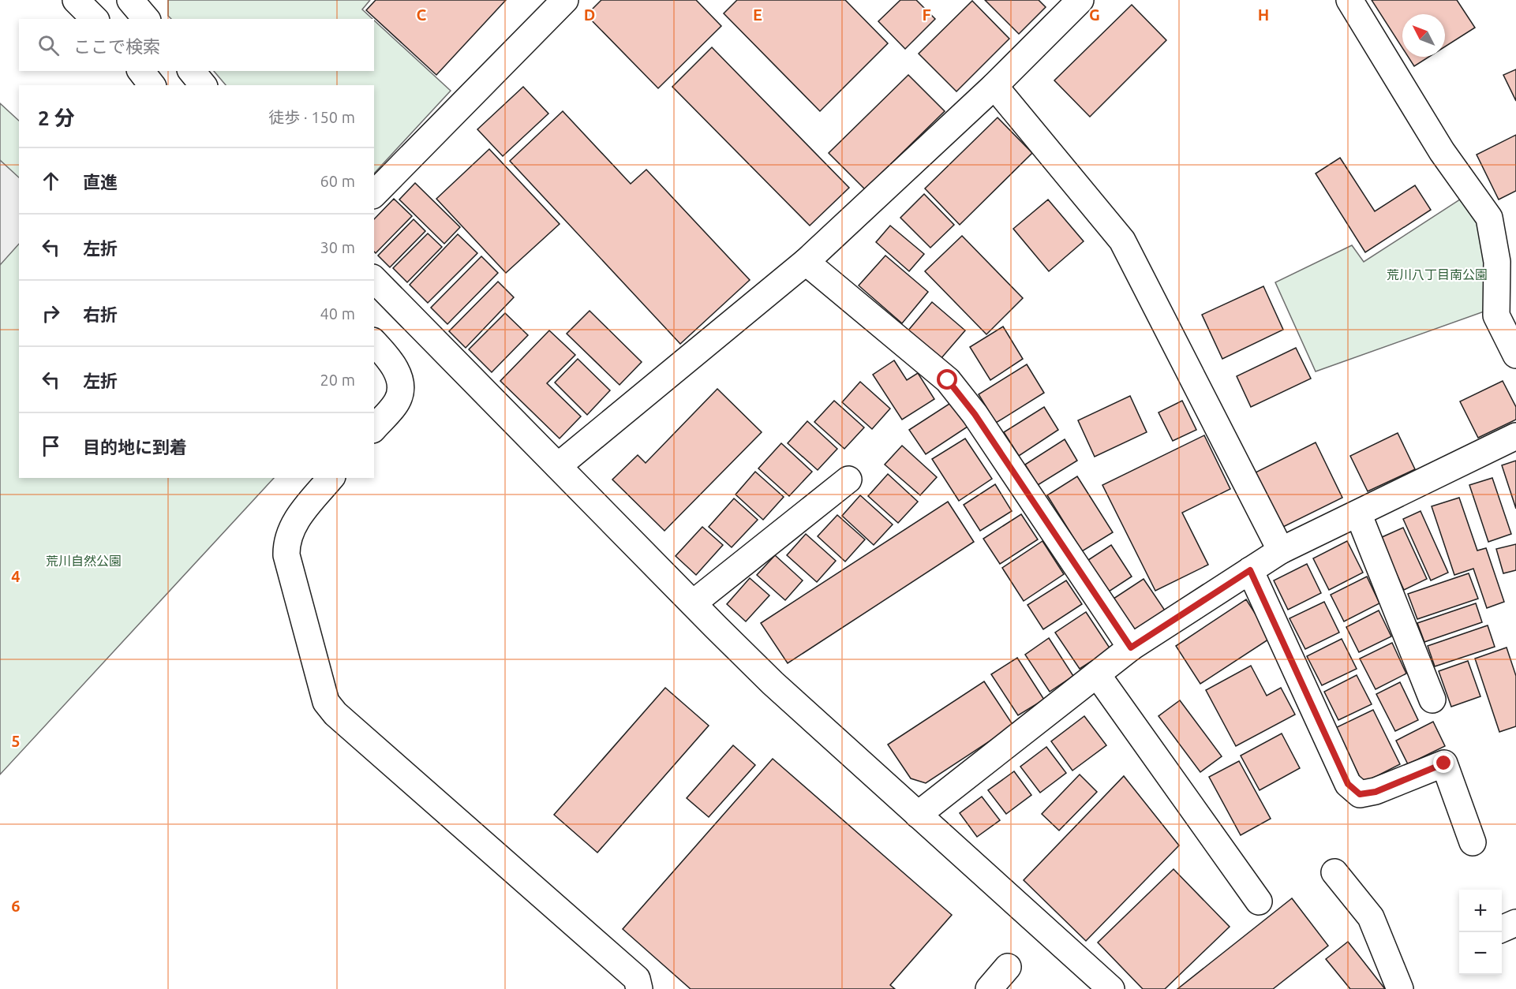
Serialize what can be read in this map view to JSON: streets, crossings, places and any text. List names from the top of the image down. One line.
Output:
{"parks":["荒川八丁目南公園","荒川自然公園"],"north":"top left","page":{"search":"ここで検索","heading":["2 分","徒歩 · 150 m"],"list":[["直進","60 m"],["左折","30 m"],["右折","40 m"],["左折","20 m"],"目的地に到着"],"map_buttons":["+","−"]},"grid":{"columns":["C","D","E","F","G","H"],"rows":["4","5","6"]}}
